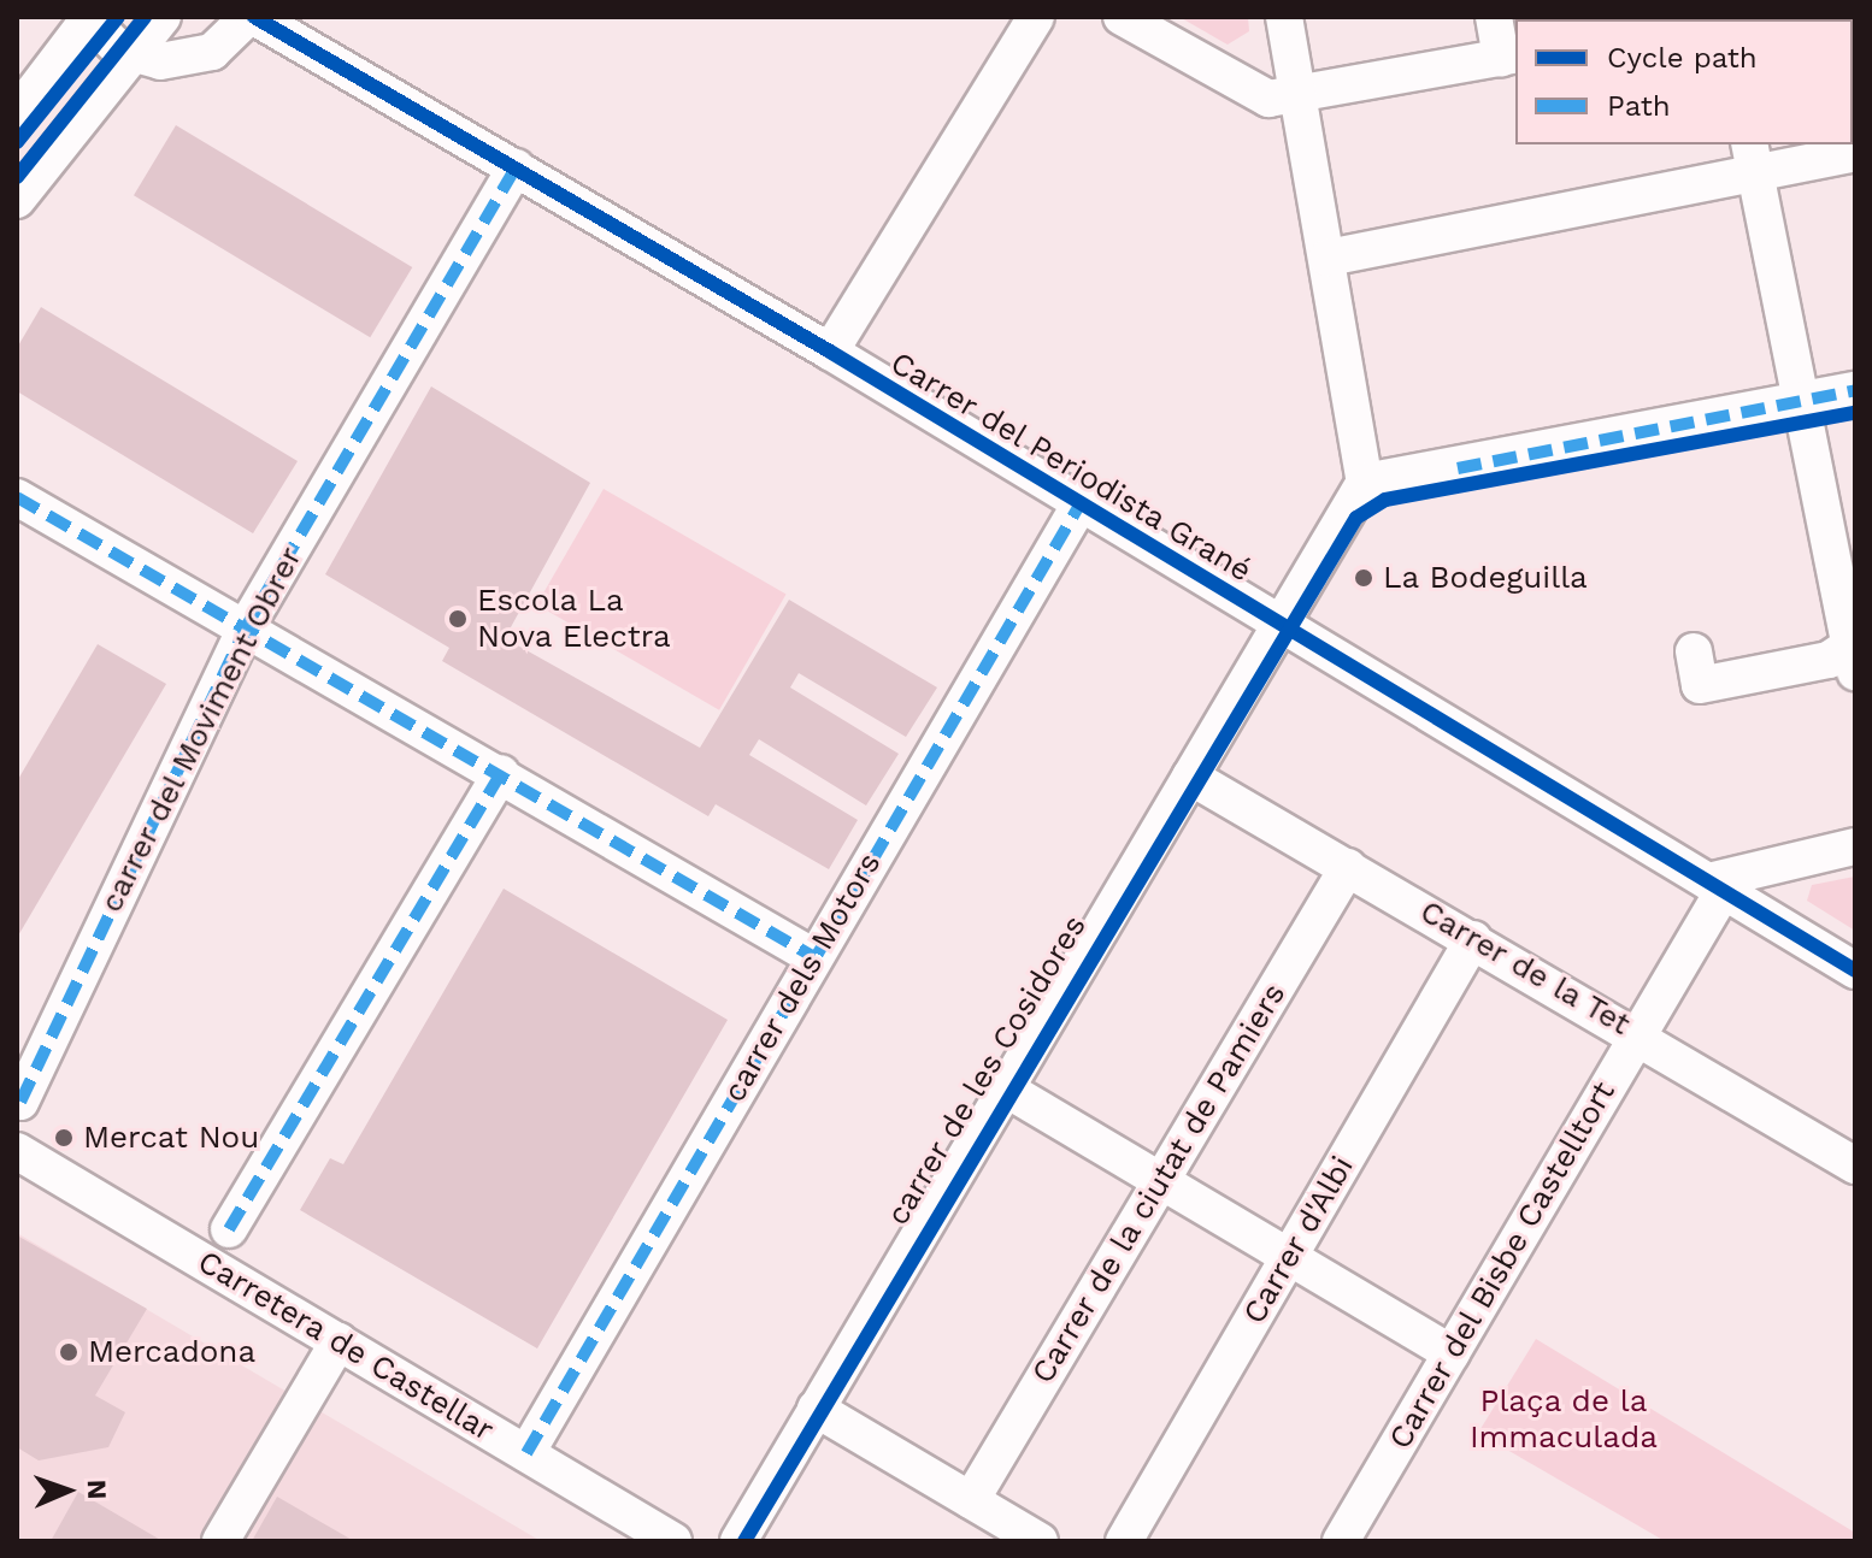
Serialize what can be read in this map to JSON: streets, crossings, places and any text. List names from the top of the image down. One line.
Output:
{"streets":{"street":["Carrer del Periodista Grané","carrer del Moviment Obrer","Carrer de la Tet","carrer dels Motors","carrer de les Cosidores","Carrer de la ciutat de Pamiers","Carrer d'Albi","Carrer del Bisbe Castelltort","Carretera de Castellar"]},"crossings":[["Carrer del Periodista Grané","carrer del Moviment Obrer"],["Carrer del Periodista Grané","carrer dels Motors"],["Carrer del Periodista Grané","carrer de les Cosidores"],["Carrer del Periodista Grané","Carrer del Bisbe Castelltort"],["Carrer de la Tet","carrer de les Cosidores"],["Carrer de la Tet","Carrer de la ciutat de Pamiers"],["Carrer de la Tet","Carrer d'Albi"],["Carrer de la Tet","Carrer del Bisbe Castelltort"],["carrer dels Motors","Carretera de Castellar"]],"parks":["Plaça de la Immaculada"],"places":["La Bodeguilla","Escola La Nova Electra","Mercat Nou","Mercadona"],"legend":["Cycle path","Path"],"north":"right"}
